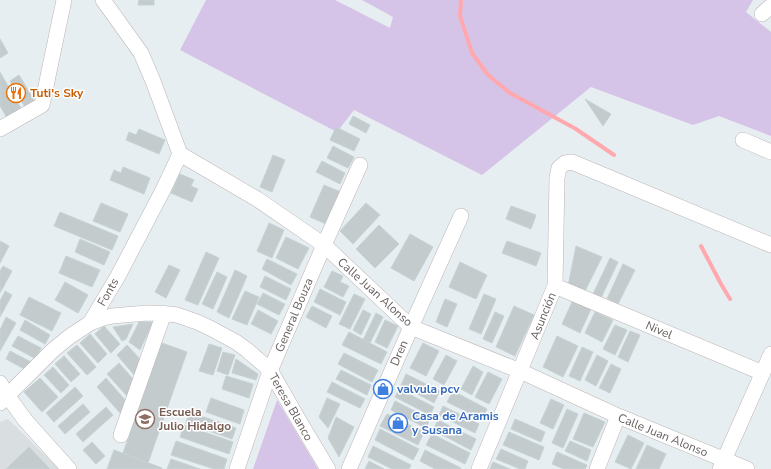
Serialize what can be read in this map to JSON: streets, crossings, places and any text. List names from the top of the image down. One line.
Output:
{"streets":{"street":["Fonts","Calle Juan Alonso","General Bouza","Asunción","Nivel","Dren","Teresa Blanco"]},"crossings":[["Fonts","Calle Juan Alonso"],["Fonts","Teresa Blanco"],["Calle Juan Alonso","General Bouza"],["Calle Juan Alonso","Asunción"],["Calle Juan Alonso","Dren"],["General Bouza","Teresa Blanco"],["Asunción","Nivel"]],"places":{"restaurant":["Tuti's Sky"],"shop":["valvula pcv","Casa de Aramis y Susana"],"school or university":["Escuela Julio Hidalgo"]}}
